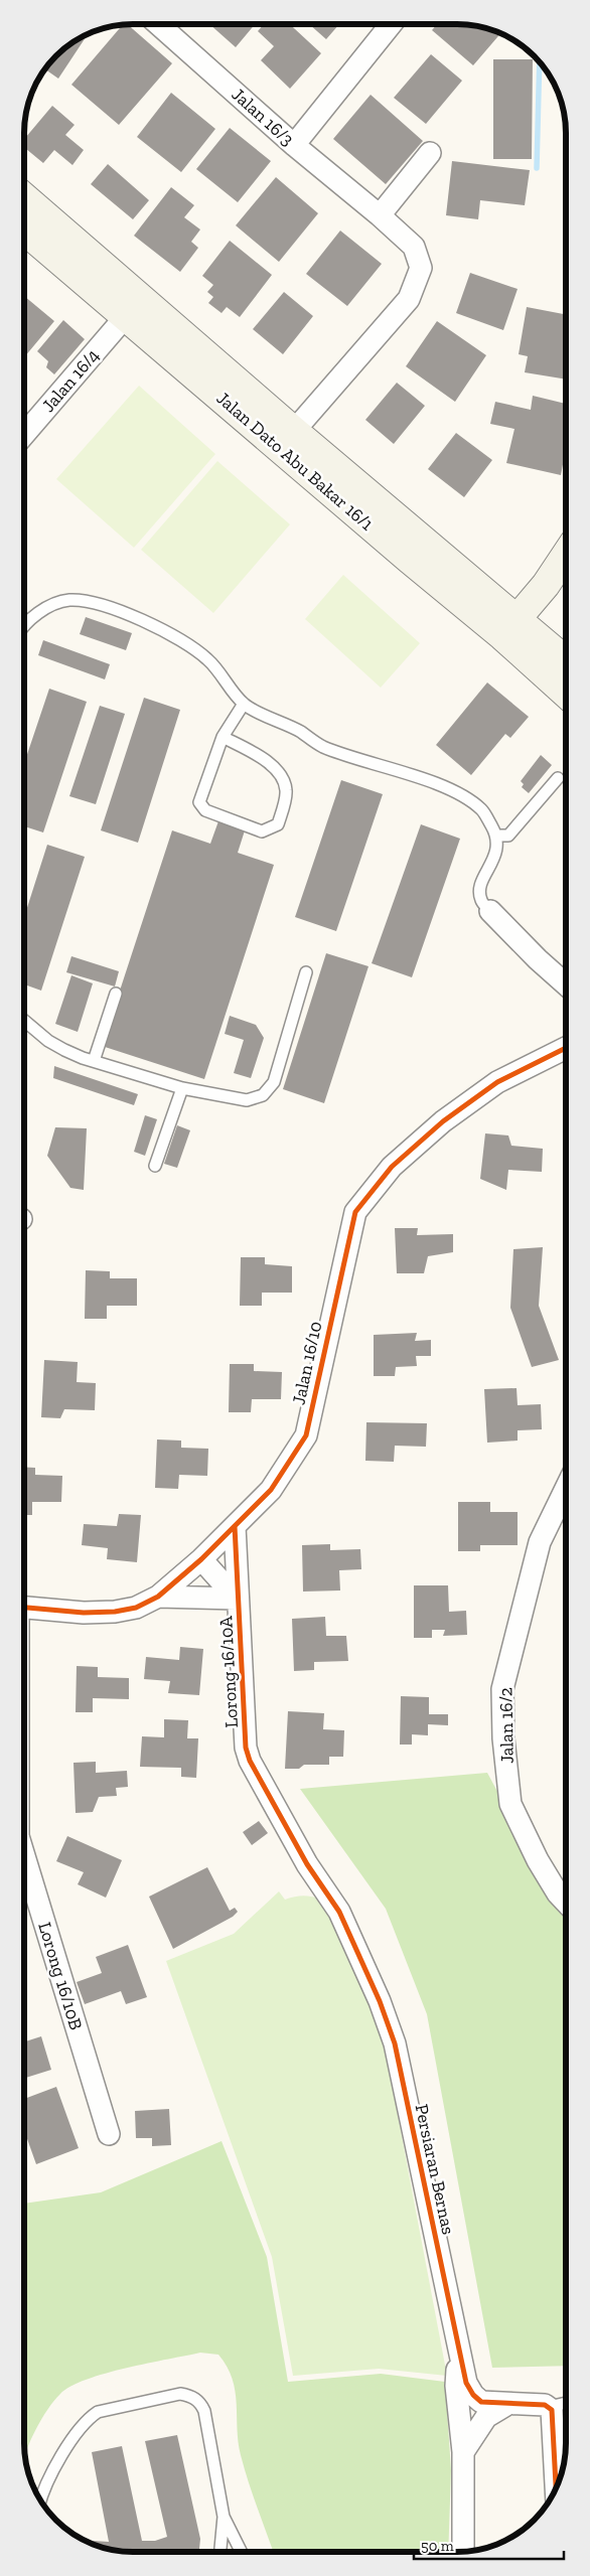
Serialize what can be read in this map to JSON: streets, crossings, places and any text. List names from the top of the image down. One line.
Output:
{"streets":{"main road":["Jalan Dato Abu Bakar 16/1"],"street":["Jalan 16/3","Jalan 16/4","Jalan 16/10","Lorong 16/10A","Jalan 16/2","Lorong 16/10B","Persiaran Bernas"]},"crossings":[["Jalan 16/3","Jalan Dato Abu Bakar 16/1"],["Jalan 16/4","Jalan Dato Abu Bakar 16/1"],["Jalan 16/10","Lorong 16/10A"],["Lorong 16/10A","Persiaran Bernas"]],"scale_bar":"50 m"}
